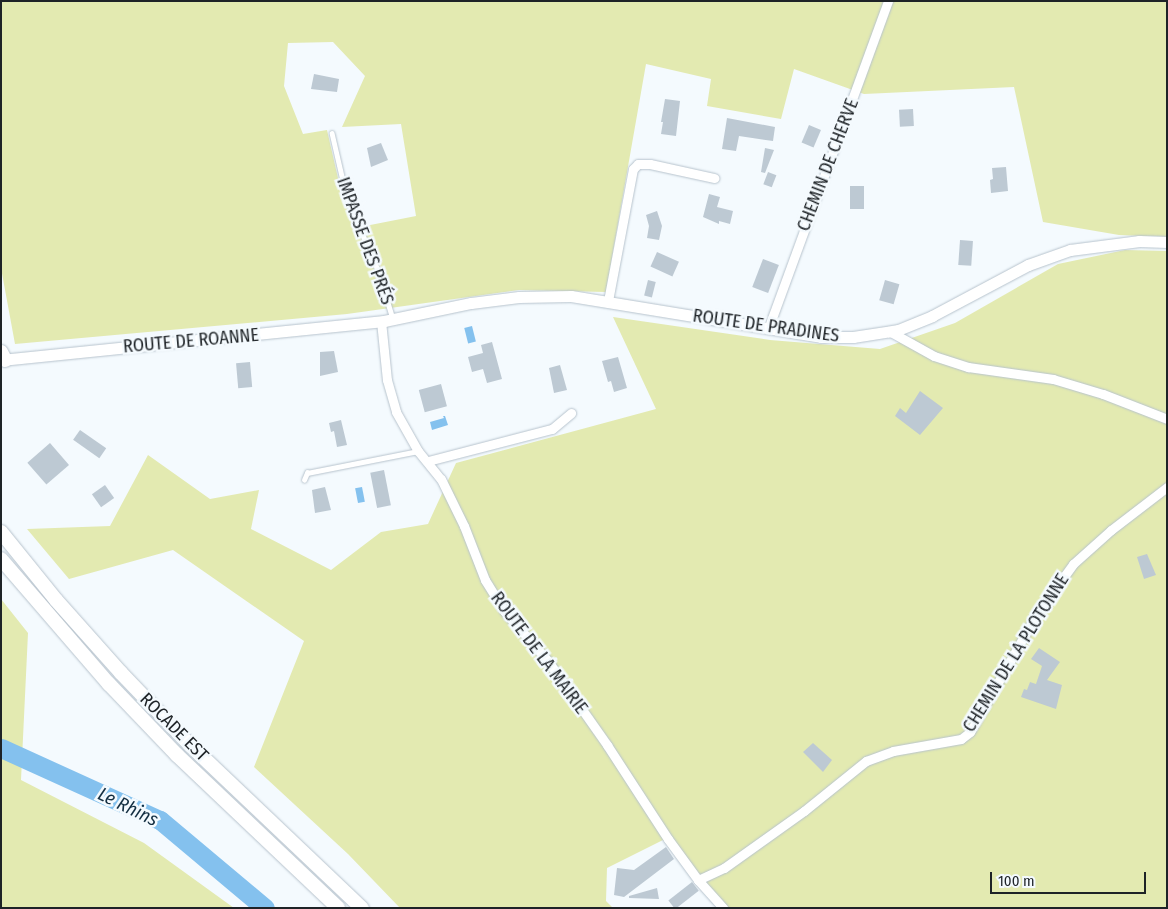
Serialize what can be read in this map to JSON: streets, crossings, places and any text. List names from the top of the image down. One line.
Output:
{"streets":{"highway":["ROCADE EST"],"street":["CHEMIN DE CHERVE","ROUTE DE PRADINES","ROUTE DE ROANNE","ROUTE DE LA MAIRIE","CHEMIN DE LA PLOTONNE"],"lane":["IMPASSE DES PRÉS"]},"crossings":[["CHEMIN DE CHERVE","ROUTE DE PRADINES"],["IMPASSE DES PRÉS","ROUTE DE PRADINES"],["ROUTE DE PRADINES","ROUTE DE ROANNE"],["ROUTE DE PRADINES","ROUTE DE LA MAIRIE"],["ROUTE DE ROANNE","ROUTE DE LA MAIRIE"],["ROUTE DE LA MAIRIE","CHEMIN DE LA PLOTONNE"]],"water":["Le Rhins"],"scale_bar":"100 m"}
